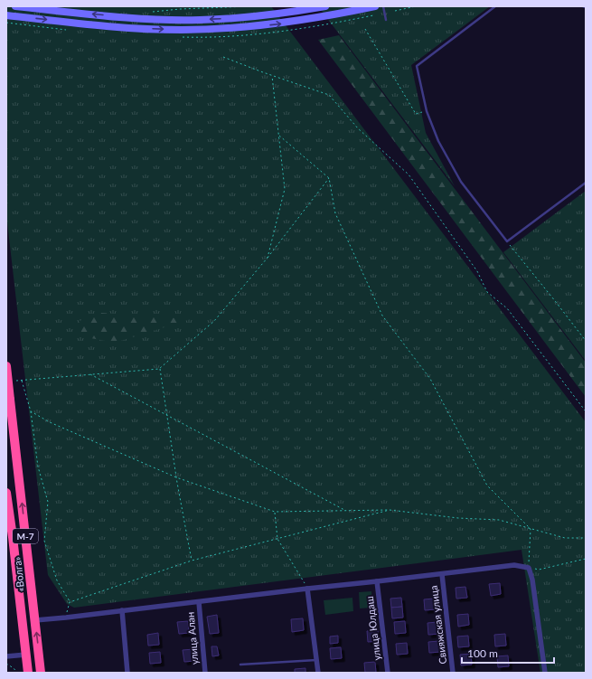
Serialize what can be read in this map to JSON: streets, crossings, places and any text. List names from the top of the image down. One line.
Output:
{"streets":{"highway":["М-7","«Волга»"],"street":["Свияжская улица","улица Юлдаш","улица Алан"]},"scale_bar":"100 m"}
